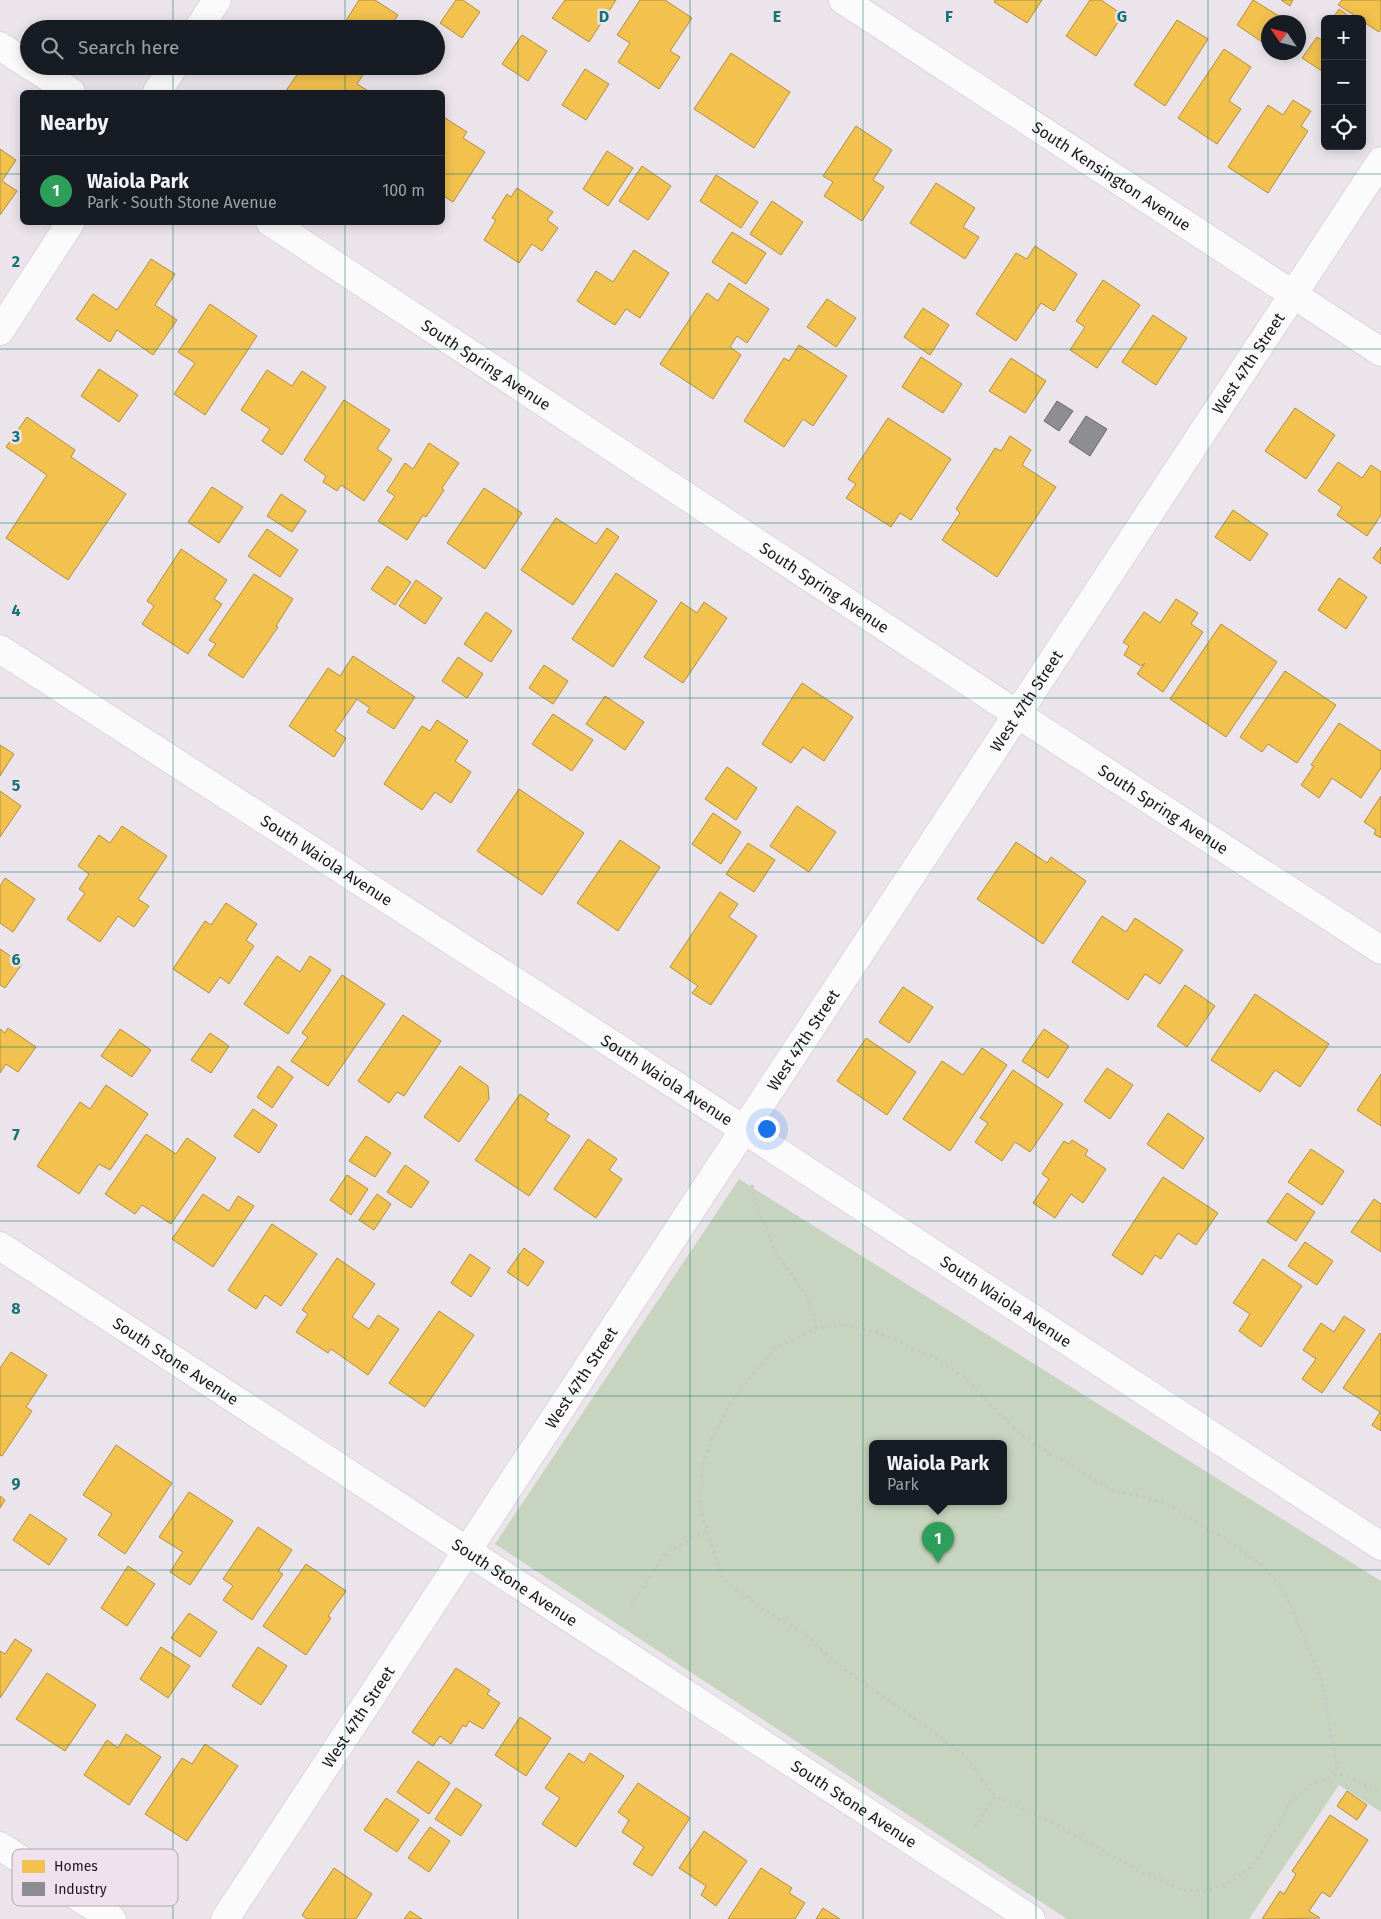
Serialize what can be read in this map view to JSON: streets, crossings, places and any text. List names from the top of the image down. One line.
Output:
{"streets":{"street":["South Kensington Avenue","West 47th Street","South Spring Avenue","South Waiola Avenue","South Stone Avenue"]},"crossings":[["South Kensington Avenue","West 47th Street"],["West 47th Street","South Spring Avenue"],["West 47th Street","South Waiola Avenue"],["West 47th Street","South Stone Avenue"]],"legend":["Homes","Industry"],"north":"top left","page":{"map_buttons":["+","−"],"search":"Search here","heading":"Nearby","list":[{"mark":"1","name":"Waiola Park","note":"Park · South Stone Avenue","value":"100 m"}],"popup":["Waiola Park","Park"],"pins":"1"},"grid":{"columns":["D","E","F","G"],"rows":["2","3","4","5","6","7","8","9"]}}
